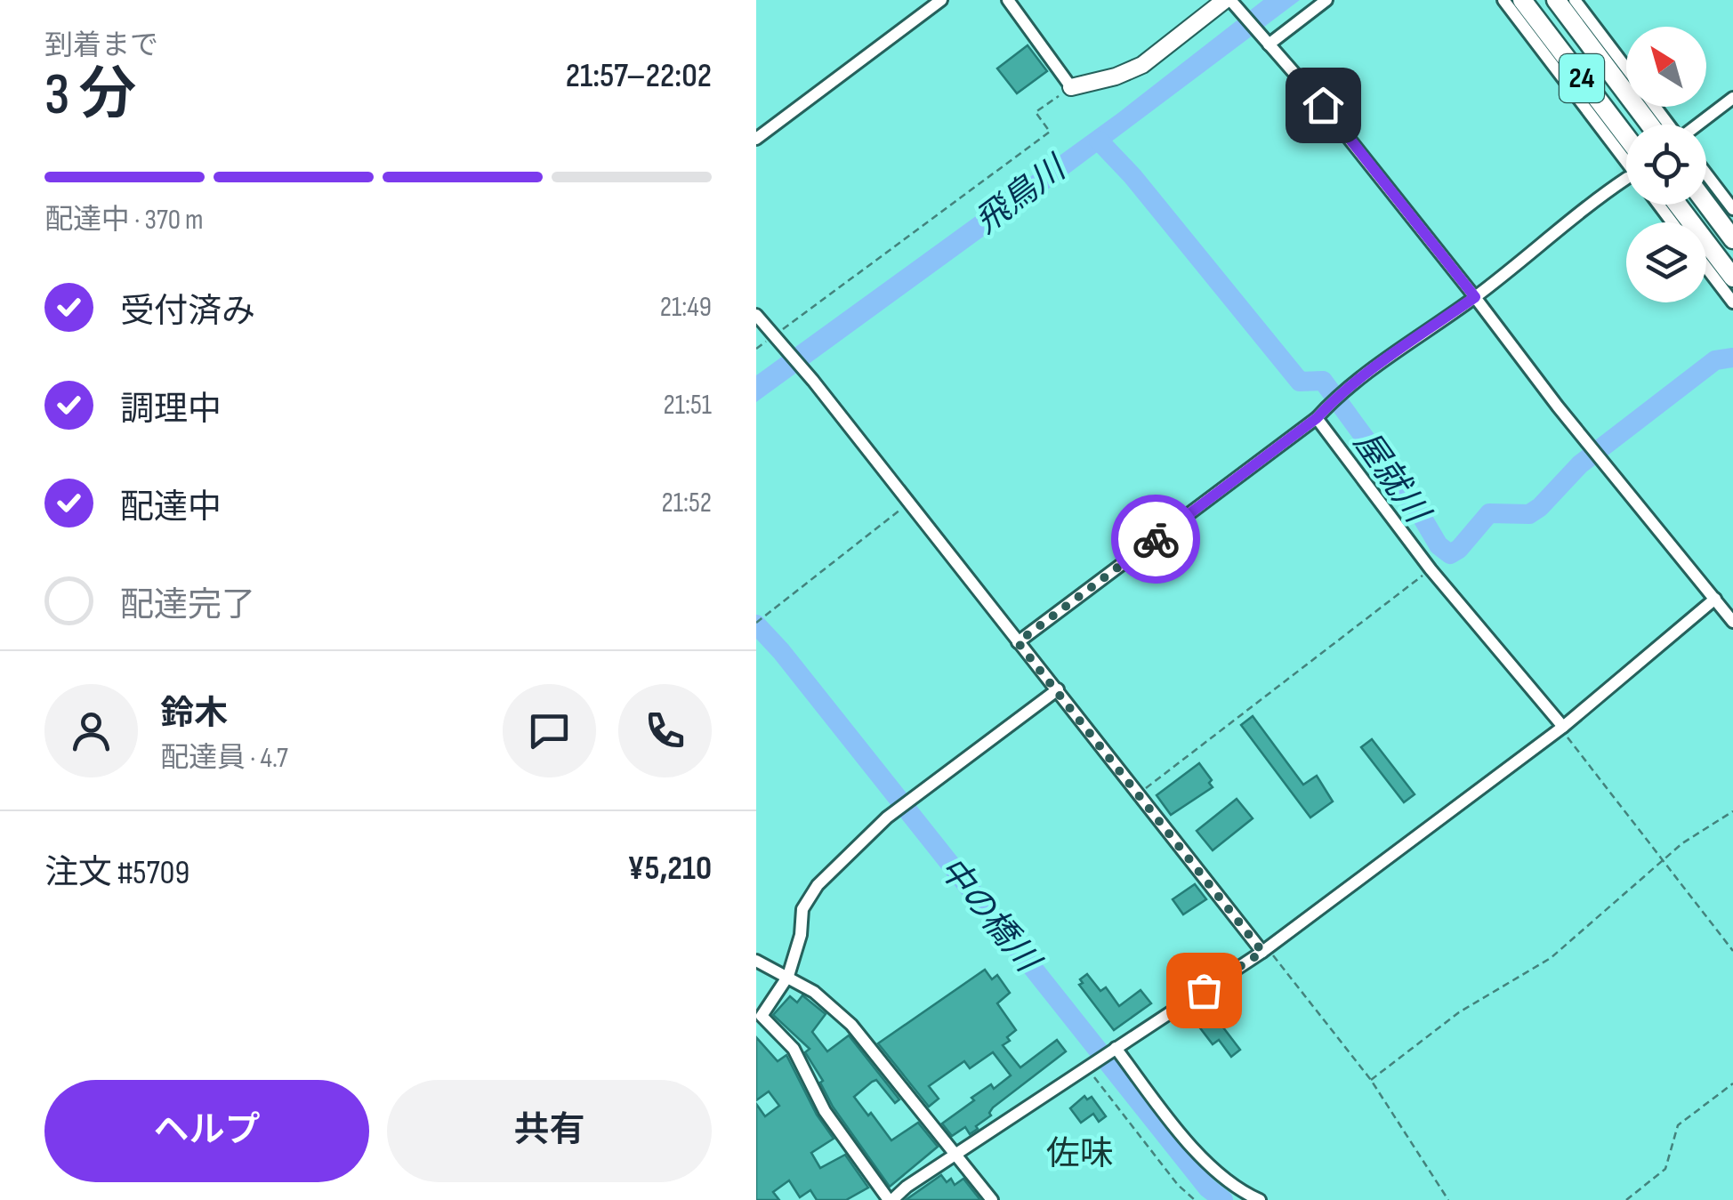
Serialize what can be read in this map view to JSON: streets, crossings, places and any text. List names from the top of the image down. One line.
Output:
{"streets":{"highway":["24"]},"districts":["佐味"],"water":["飛鳥川","屋就川","中の橋川"],"north":"top left","page":{"heading":["3 分","到着まで","21:57–22:02"],"panel":["鈴木","配達員 · 4.7","注文 #5709","¥5,210"],"bar":"配達中 · 370 m","list":[["受付済み","21:49"],["調理中","21:51"],["配達中","21:52"],"配達完了"],"buttons":["ヘルプ","共有"]}}
